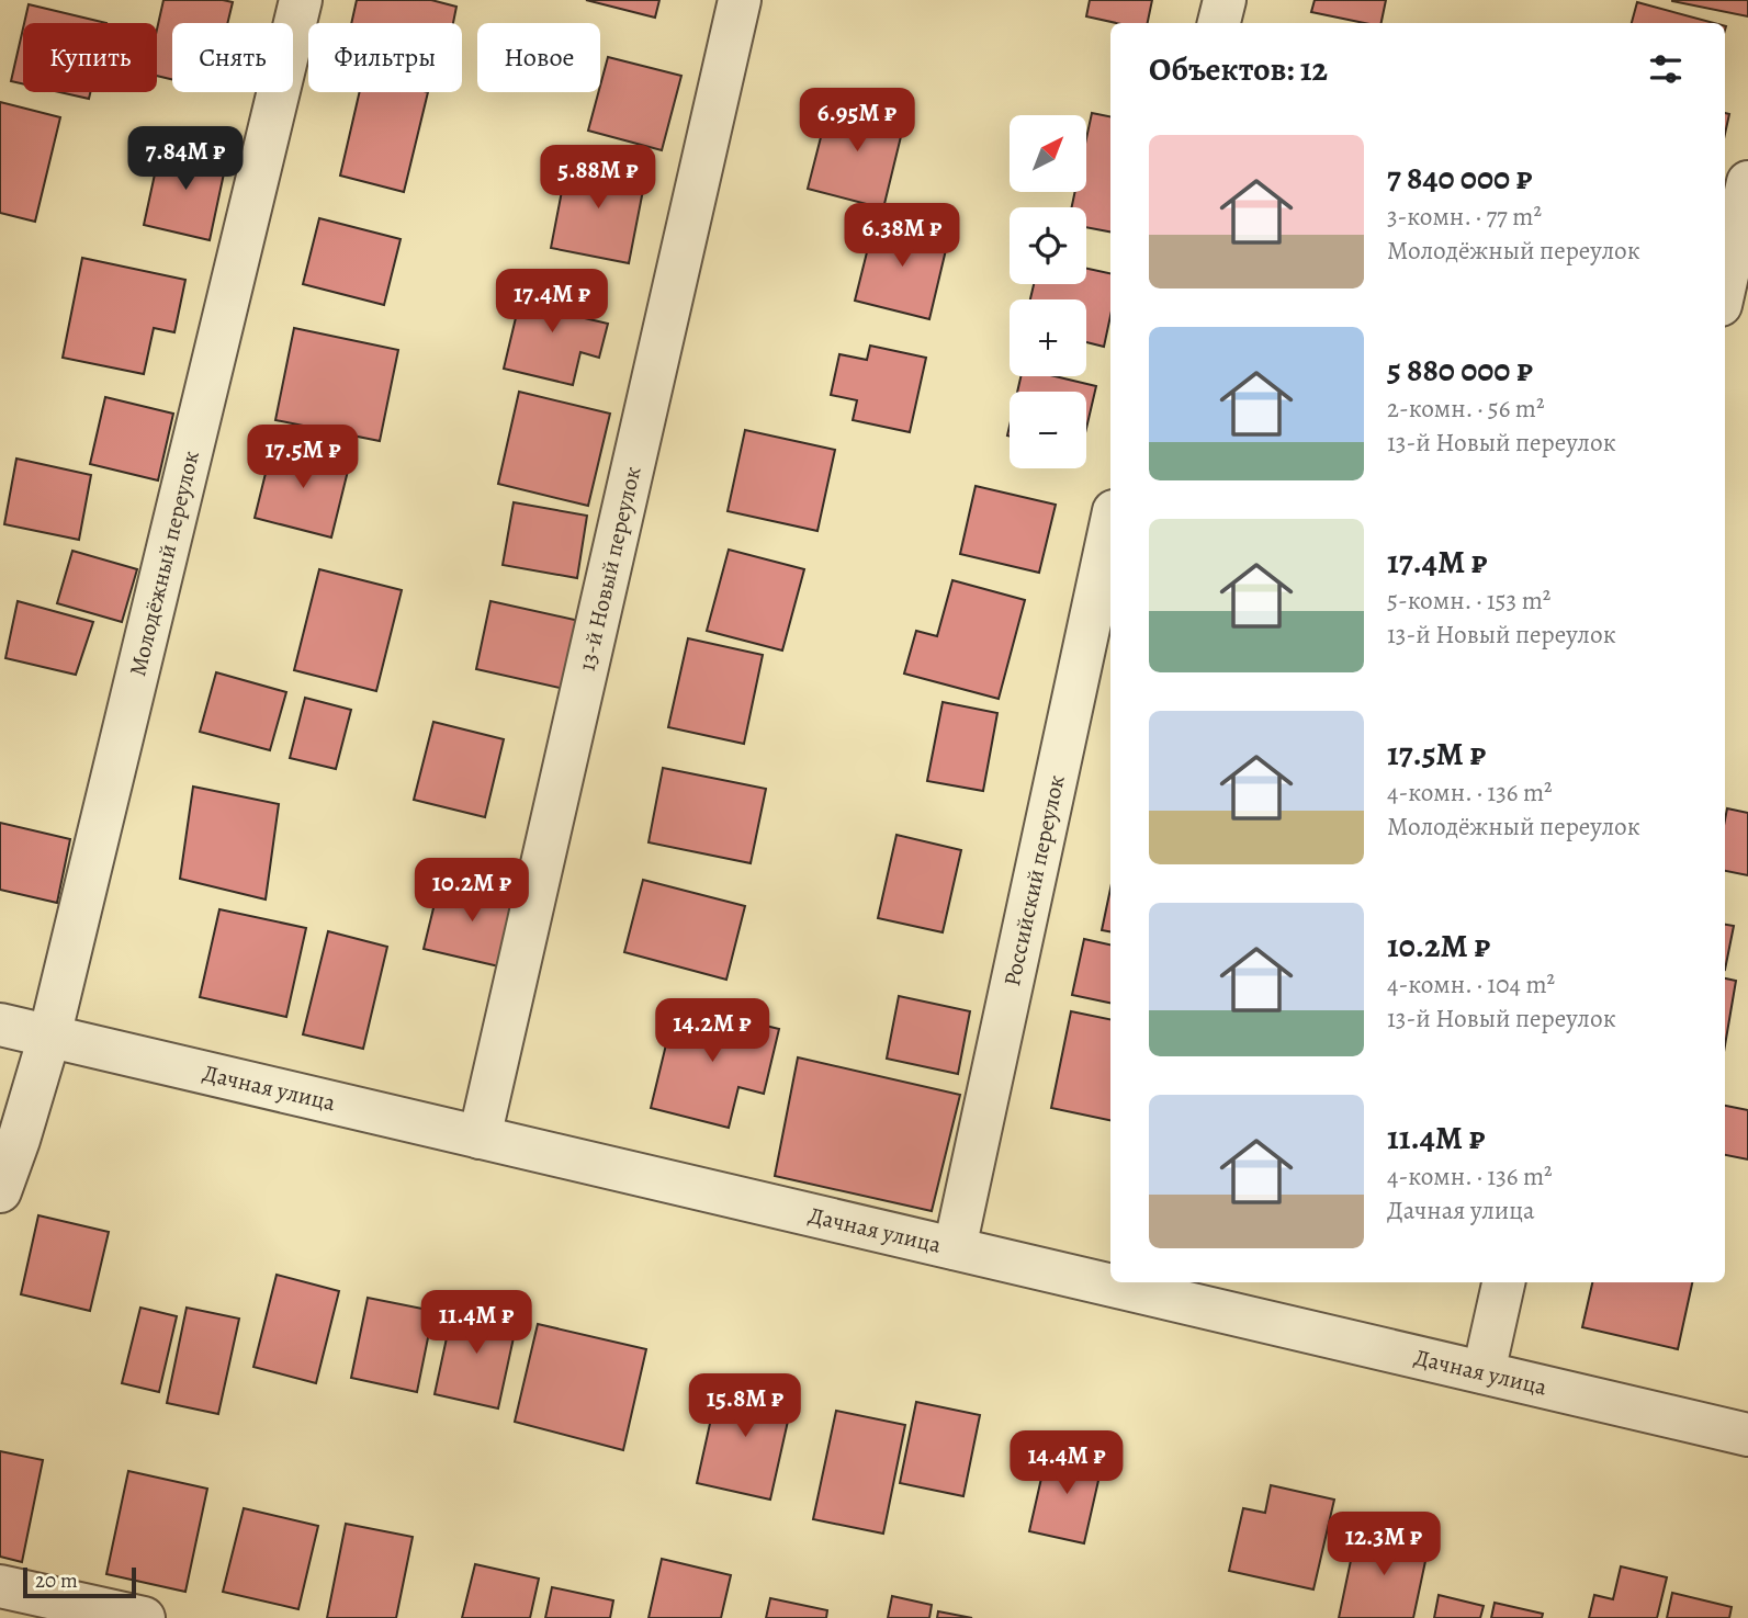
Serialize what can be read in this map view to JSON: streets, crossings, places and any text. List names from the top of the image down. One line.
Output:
{"streets":{"street":["Молодёжный переулок","13-й Новый переулок","Российский переулок","Дачная улица"]},"crossings":[["Молодёжный переулок","Дачная улица"],["13-й Новый переулок","Дачная улица"],["Российский переулок","Дачная улица"]],"scale_bar":"20 m","north":"top right","page":{"chip":["Купить","Снять","Фильтры","Новое"],"heading":"Объектов: 12","price":["6.95M ₽","7.84M ₽","5.88M ₽","6.38M ₽","17.4M ₽","17.5M ₽","10.2M ₽","14.2M ₽","11.4M ₽","15.8M ₽","14.4M ₽","12.3M ₽"],"map_buttons":["+","−"],"list":[{"name":"7 840 000 ₽","note":"3-комн. · 77 m² · Молодёжный переулок"},{"name":"5 880 000 ₽","note":"2-комн. · 56 m² · 13-й Новый переулок"},{"name":"17.4M ₽","note":"5-комн. · 153 m² · 13-й Новый переулок"},{"name":"17.5M ₽","note":"4-комн. · 136 m² · Молодёжный переулок"},{"name":"10.2M ₽","note":"4-комн. · 104 m² · 13-й Новый переулок"},{"name":"11.4M ₽","note":"4-комн. · 136 m² · Дачная улица"}],"scale":"20 m"}}
